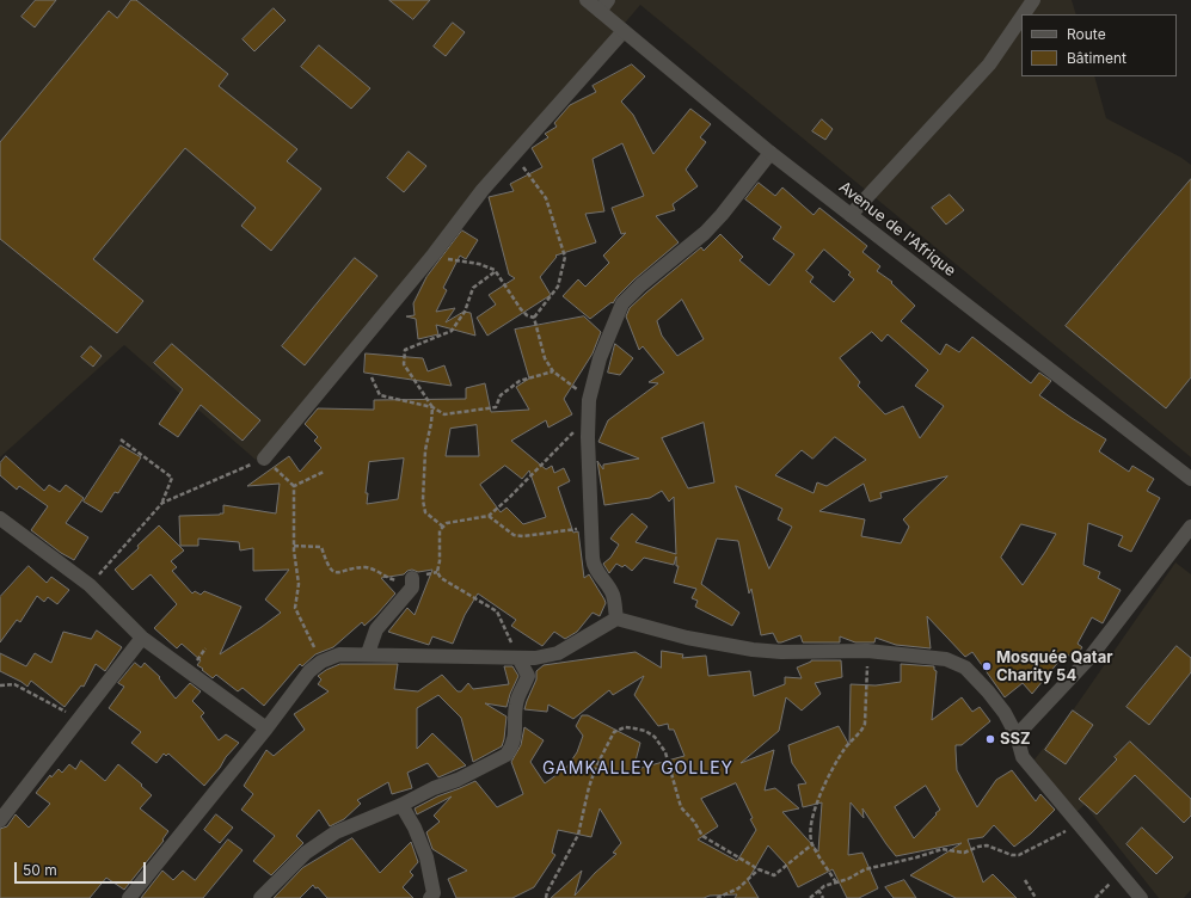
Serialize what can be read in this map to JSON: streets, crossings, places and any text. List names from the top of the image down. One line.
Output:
{"streets":{"street":["Avenue de l'Afrique"]},"districts":["GAMKALLEY GOLLEY"],"places":["Mosquée Qatar Charity 54","SSZ"],"legend":["Route","Bâtiment"],"scale_bar":"50 m"}
